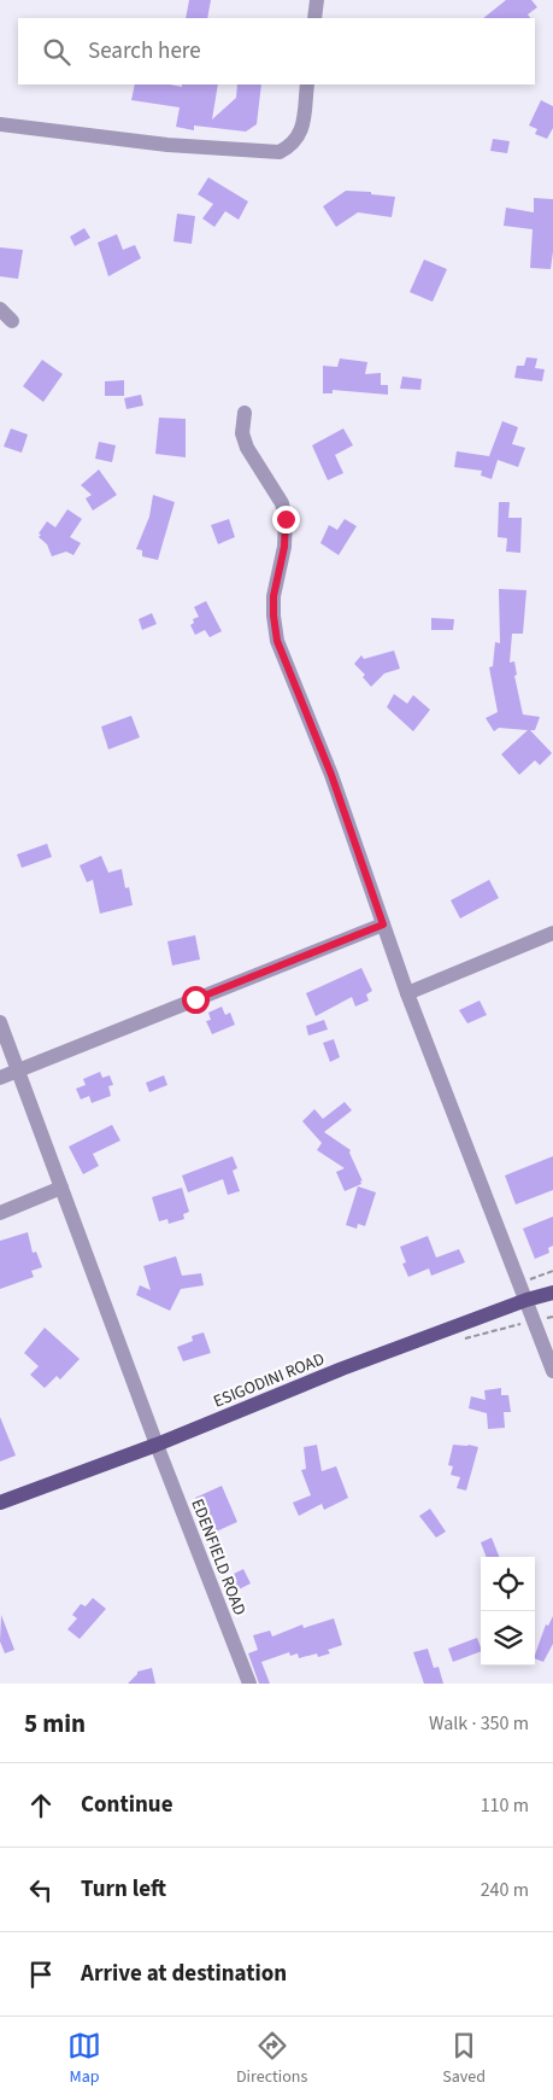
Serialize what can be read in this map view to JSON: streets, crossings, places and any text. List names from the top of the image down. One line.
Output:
{"streets":{"main road":["ESIGODINI ROAD"],"street":["EDENFIELD ROAD"]},"crossings":[["ESIGODINI ROAD","EDENFIELD ROAD"]],"page":{"search":"Search here","heading":["5 min","Walk · 350 m"],"list":[["Continue","110 m"],["Turn left","240 m"],"Arrive at destination"],"nav":["Map","Directions","Saved"]}}
